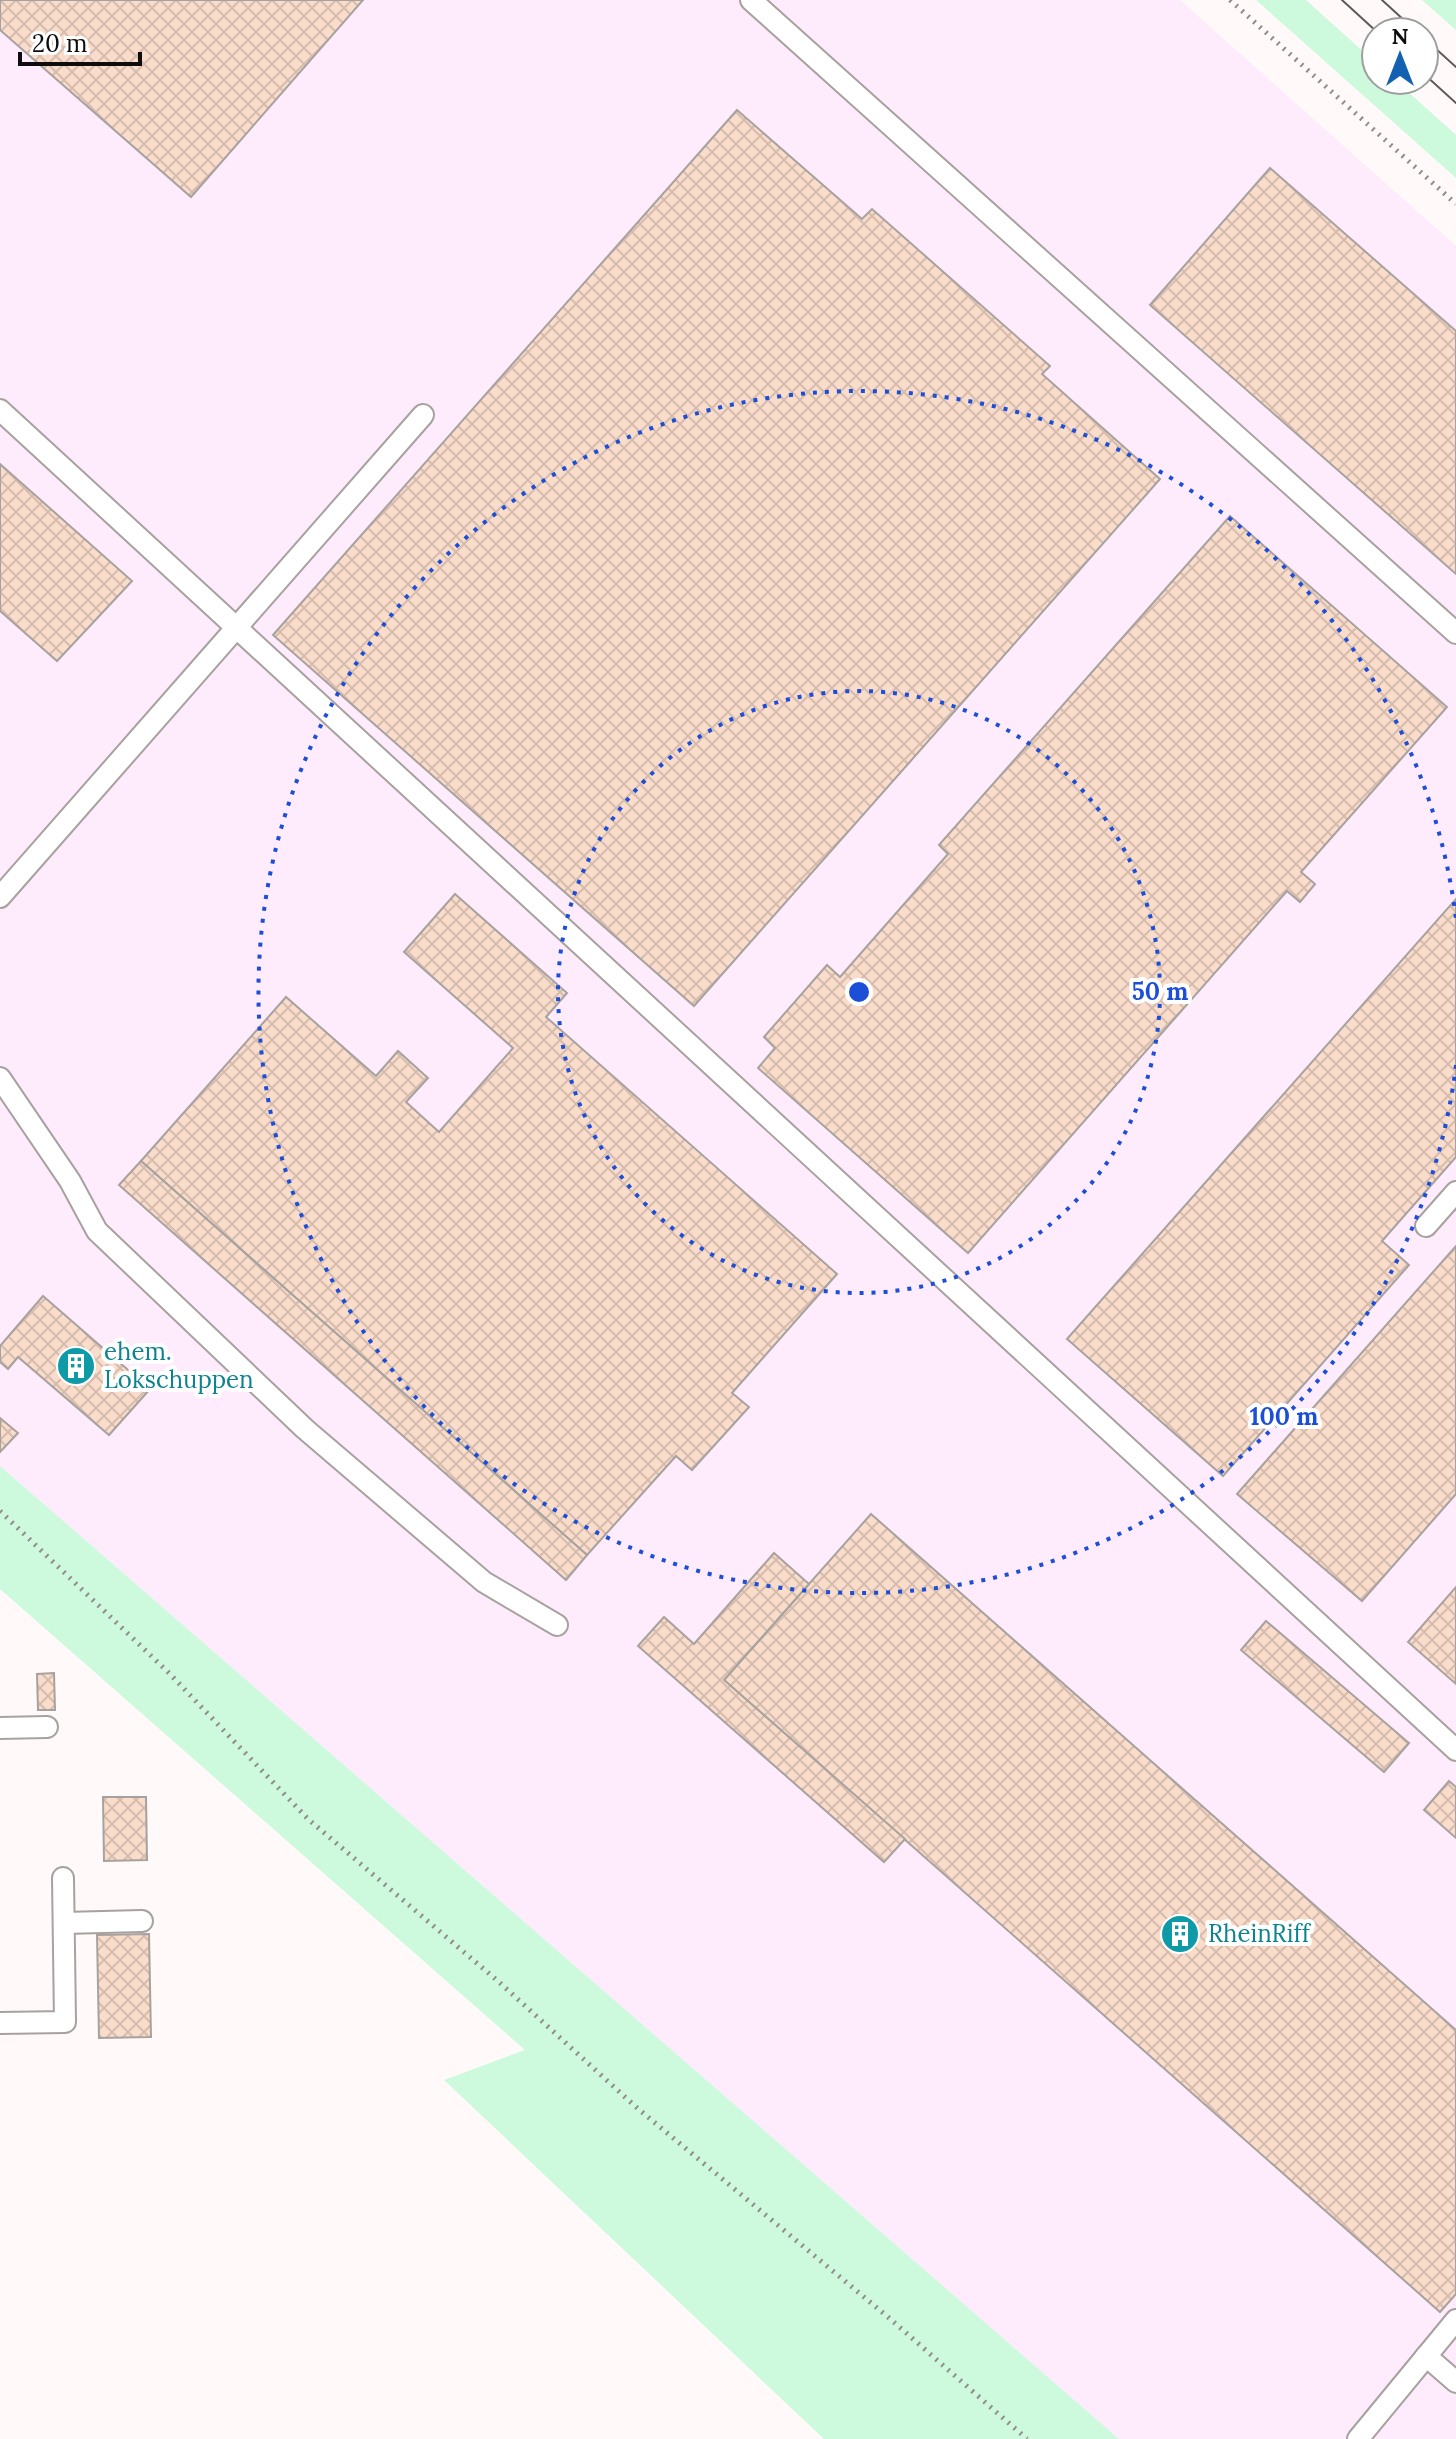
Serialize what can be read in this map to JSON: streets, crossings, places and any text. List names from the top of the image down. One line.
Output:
{"places":{"building":["ehem. Lokschuppen","RheinRiff"]},"scale_bar":"20 m","north":"top","rings":["50 m","100 m"]}
